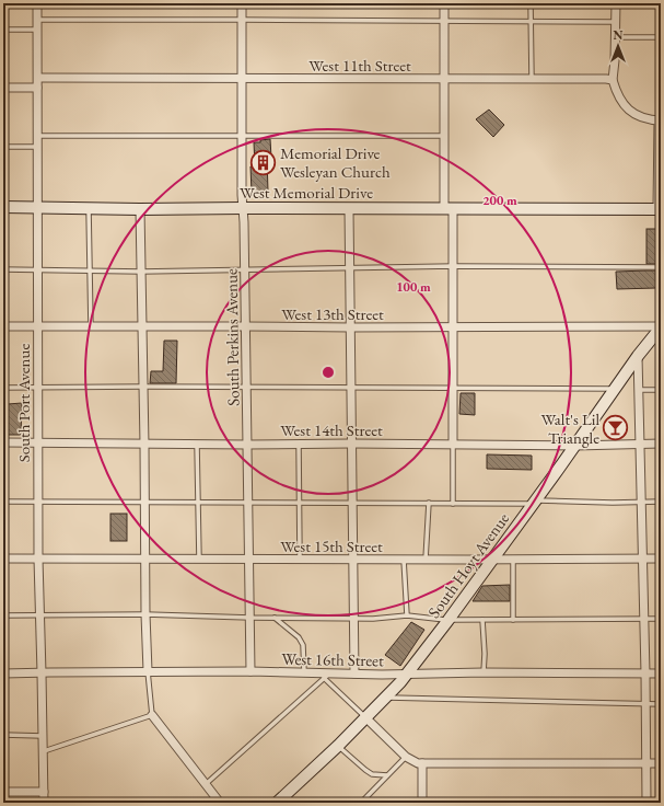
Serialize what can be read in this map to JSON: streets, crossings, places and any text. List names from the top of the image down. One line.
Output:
{"streets":{"main road":["West Memorial Drive","South Hoyt Avenue"],"street":["West 11th Street","West 13th Street","South Perkins Avenue","South Port Avenue","West 14th Street","West 15th Street","West 16th Street"]},"crossings":[["West 11th Street","South Perkins Avenue"],["West 11th Street","South Port Avenue"],["West Memorial Drive","South Perkins Avenue"],["West Memorial Drive","South Port Avenue"],["West 13th Street","South Perkins Avenue"],["West 13th Street","South Port Avenue"],["West 13th Street","South Hoyt Avenue"],["South Perkins Avenue","West 14th Street"],["South Perkins Avenue","West 15th Street"],["South Perkins Avenue","West 16th Street"],["South Port Avenue","West 14th Street"],["South Port Avenue","West 15th Street"],["South Port Avenue","West 16th Street"],["West 14th Street","South Hoyt Avenue"],["West 15th Street","South Hoyt Avenue"],["South Hoyt Avenue","West 16th Street"]],"places":{"building":["Memorial Drive Wesleyan Church"],"bar":["Walt's Lil Triangle"]},"north":"top","rings":["200 m","100 m"]}
